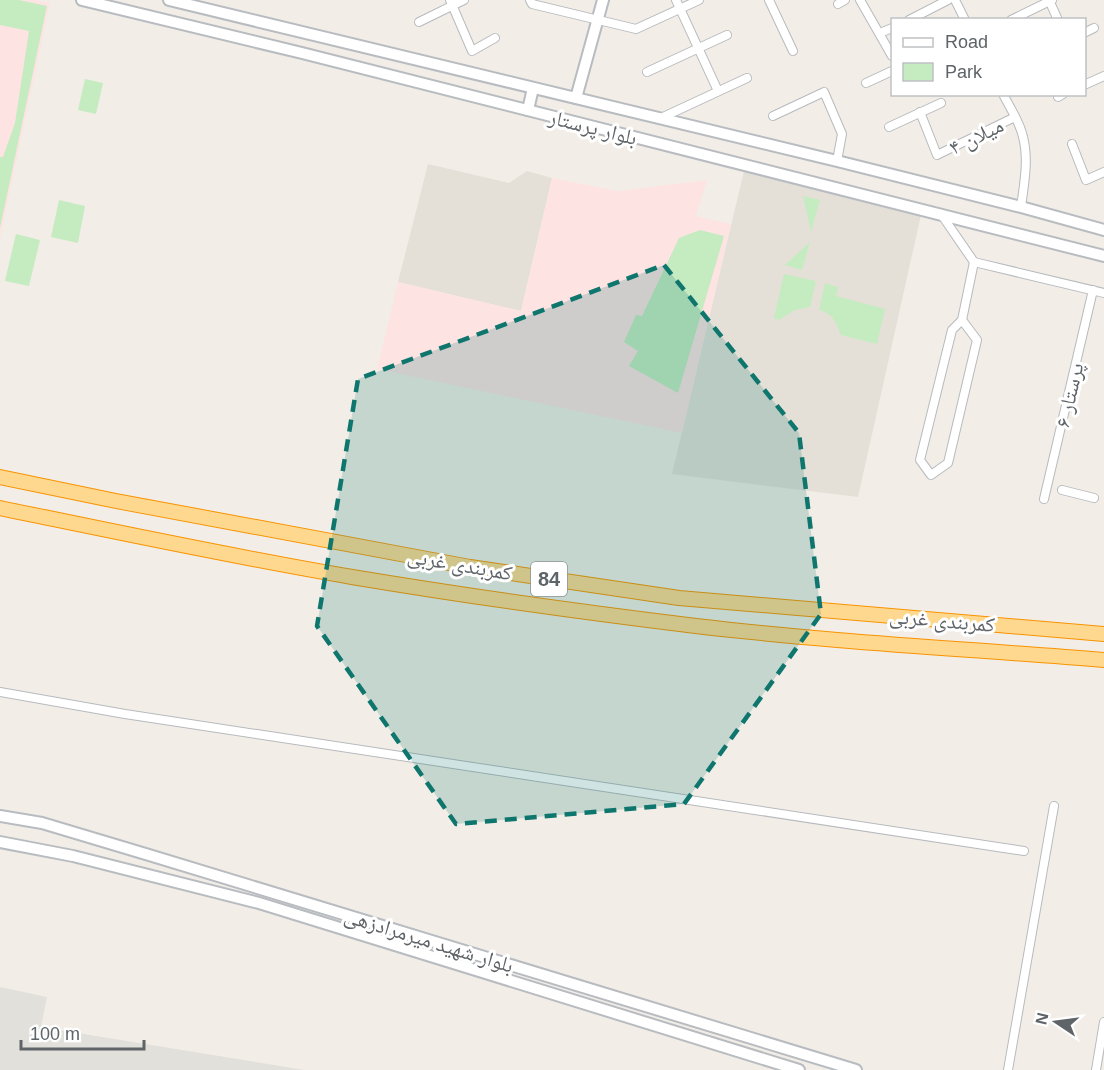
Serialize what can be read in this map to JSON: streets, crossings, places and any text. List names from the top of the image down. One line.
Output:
{"streets":{"highway":["کمربندی غربی","84"],"main road":["بلوار پرستار","بلوار شهید میرمرادزهی"],"street":["میلان ۴","پرستار ۶"]},"legend":["Road","Park"],"scale_bar":"100 m","north":"left"}
